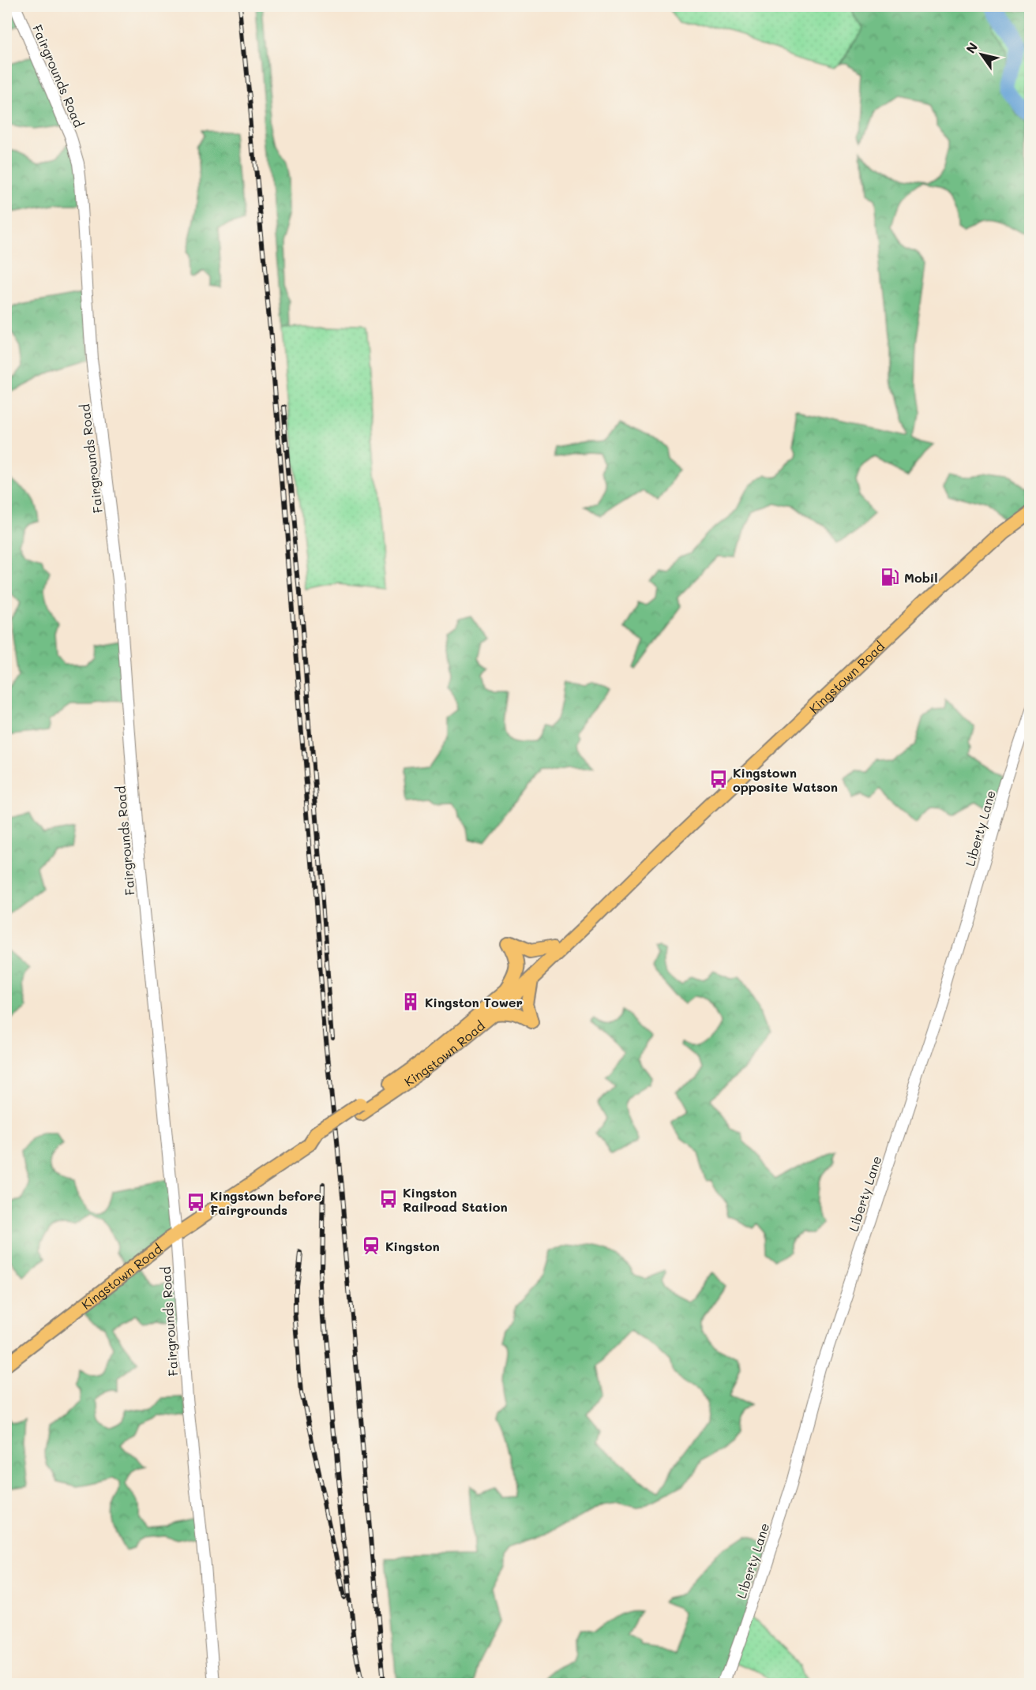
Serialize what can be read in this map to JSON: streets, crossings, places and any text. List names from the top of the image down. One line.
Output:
{"streets":{"main road":["Kingstown Road"],"street":["Fairgrounds Road","Liberty Lane"]},"crossings":[["Fairgrounds Road","Kingstown Road"]],"places":{"fuel station":["Mobil"],"bus stop":["Kingstown opposite Watson","Kingston Railroad Station","Kingstown before Fairgrounds"],"building":["Kingston Tower"],"station":["Kingston"]},"north":"top left"}
